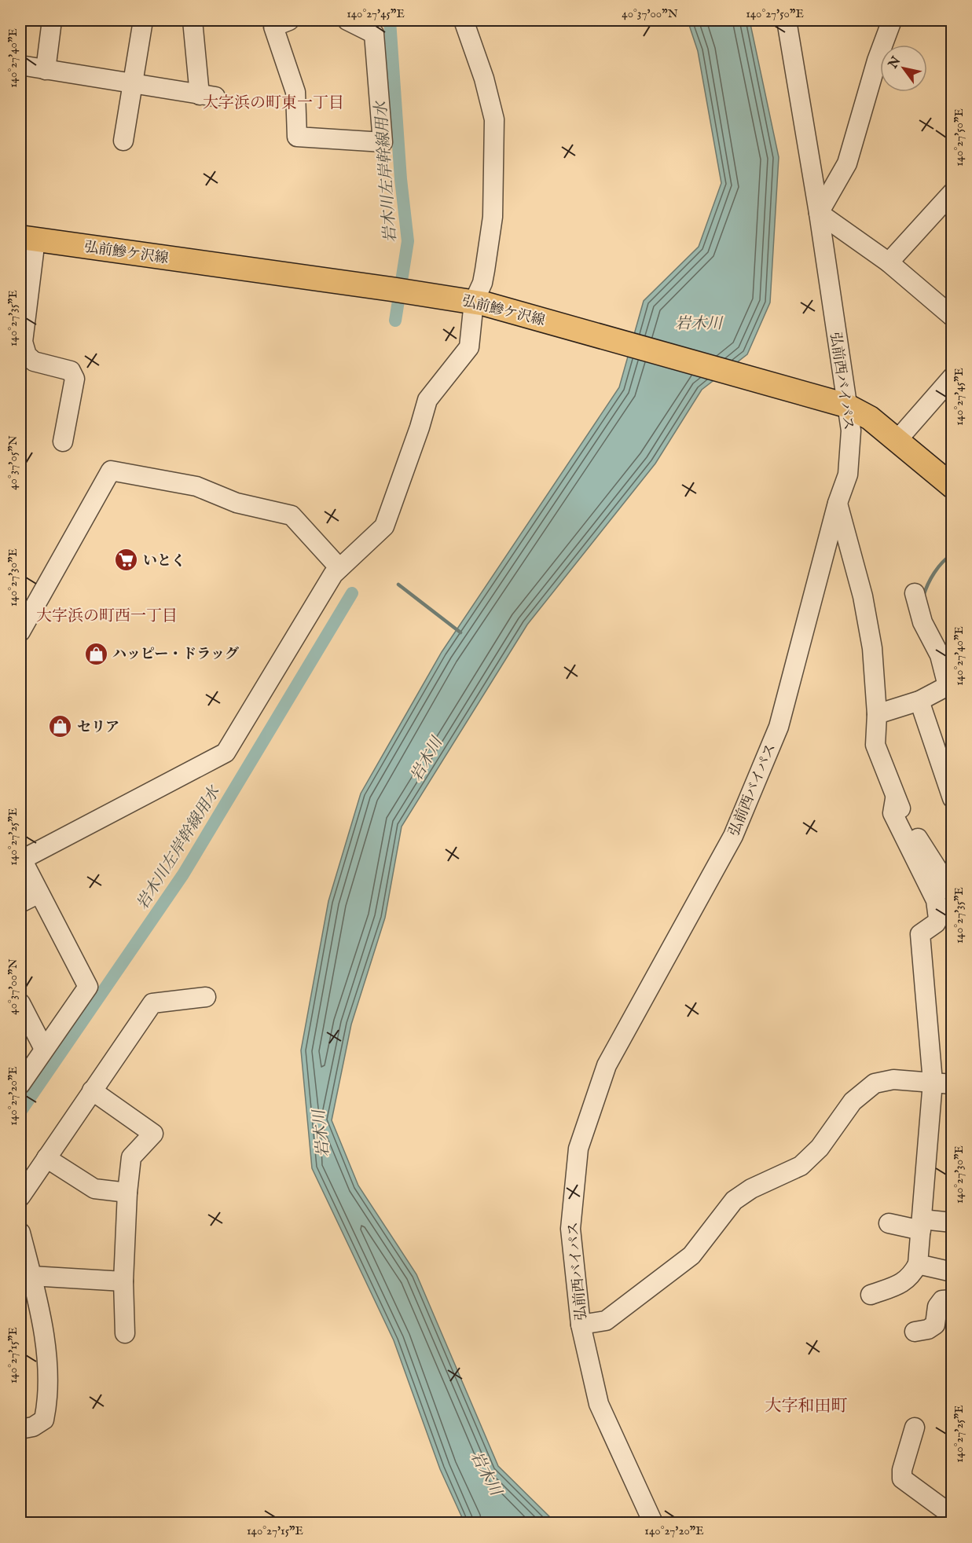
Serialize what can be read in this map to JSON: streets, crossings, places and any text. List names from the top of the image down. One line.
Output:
{"streets":{"main road":["弘前鰺ケ沢線"],"street":["弘前西バイパス"]},"crossings":[["弘前鰺ケ沢線","弘前西バイパス"]],"districts":["大字浜の町東一丁目","大字浜の町西一丁目","大字和田町"],"water":["岩木川左岸幹線用水","岩木川"],"places":{"supermarket":["いとく"],"shop":["ハッピー・ドラッグ","セリア"]},"north":"top left","coordinates":["140°27'45\"E","40°37'00\"N","140°27'50\"E","140°27'40\"E","140°27'35\"E","40°37'05\"N","140°27'30\"E","140°27'25\"E","140°27'20\"E","140°27'15\"E"]}
